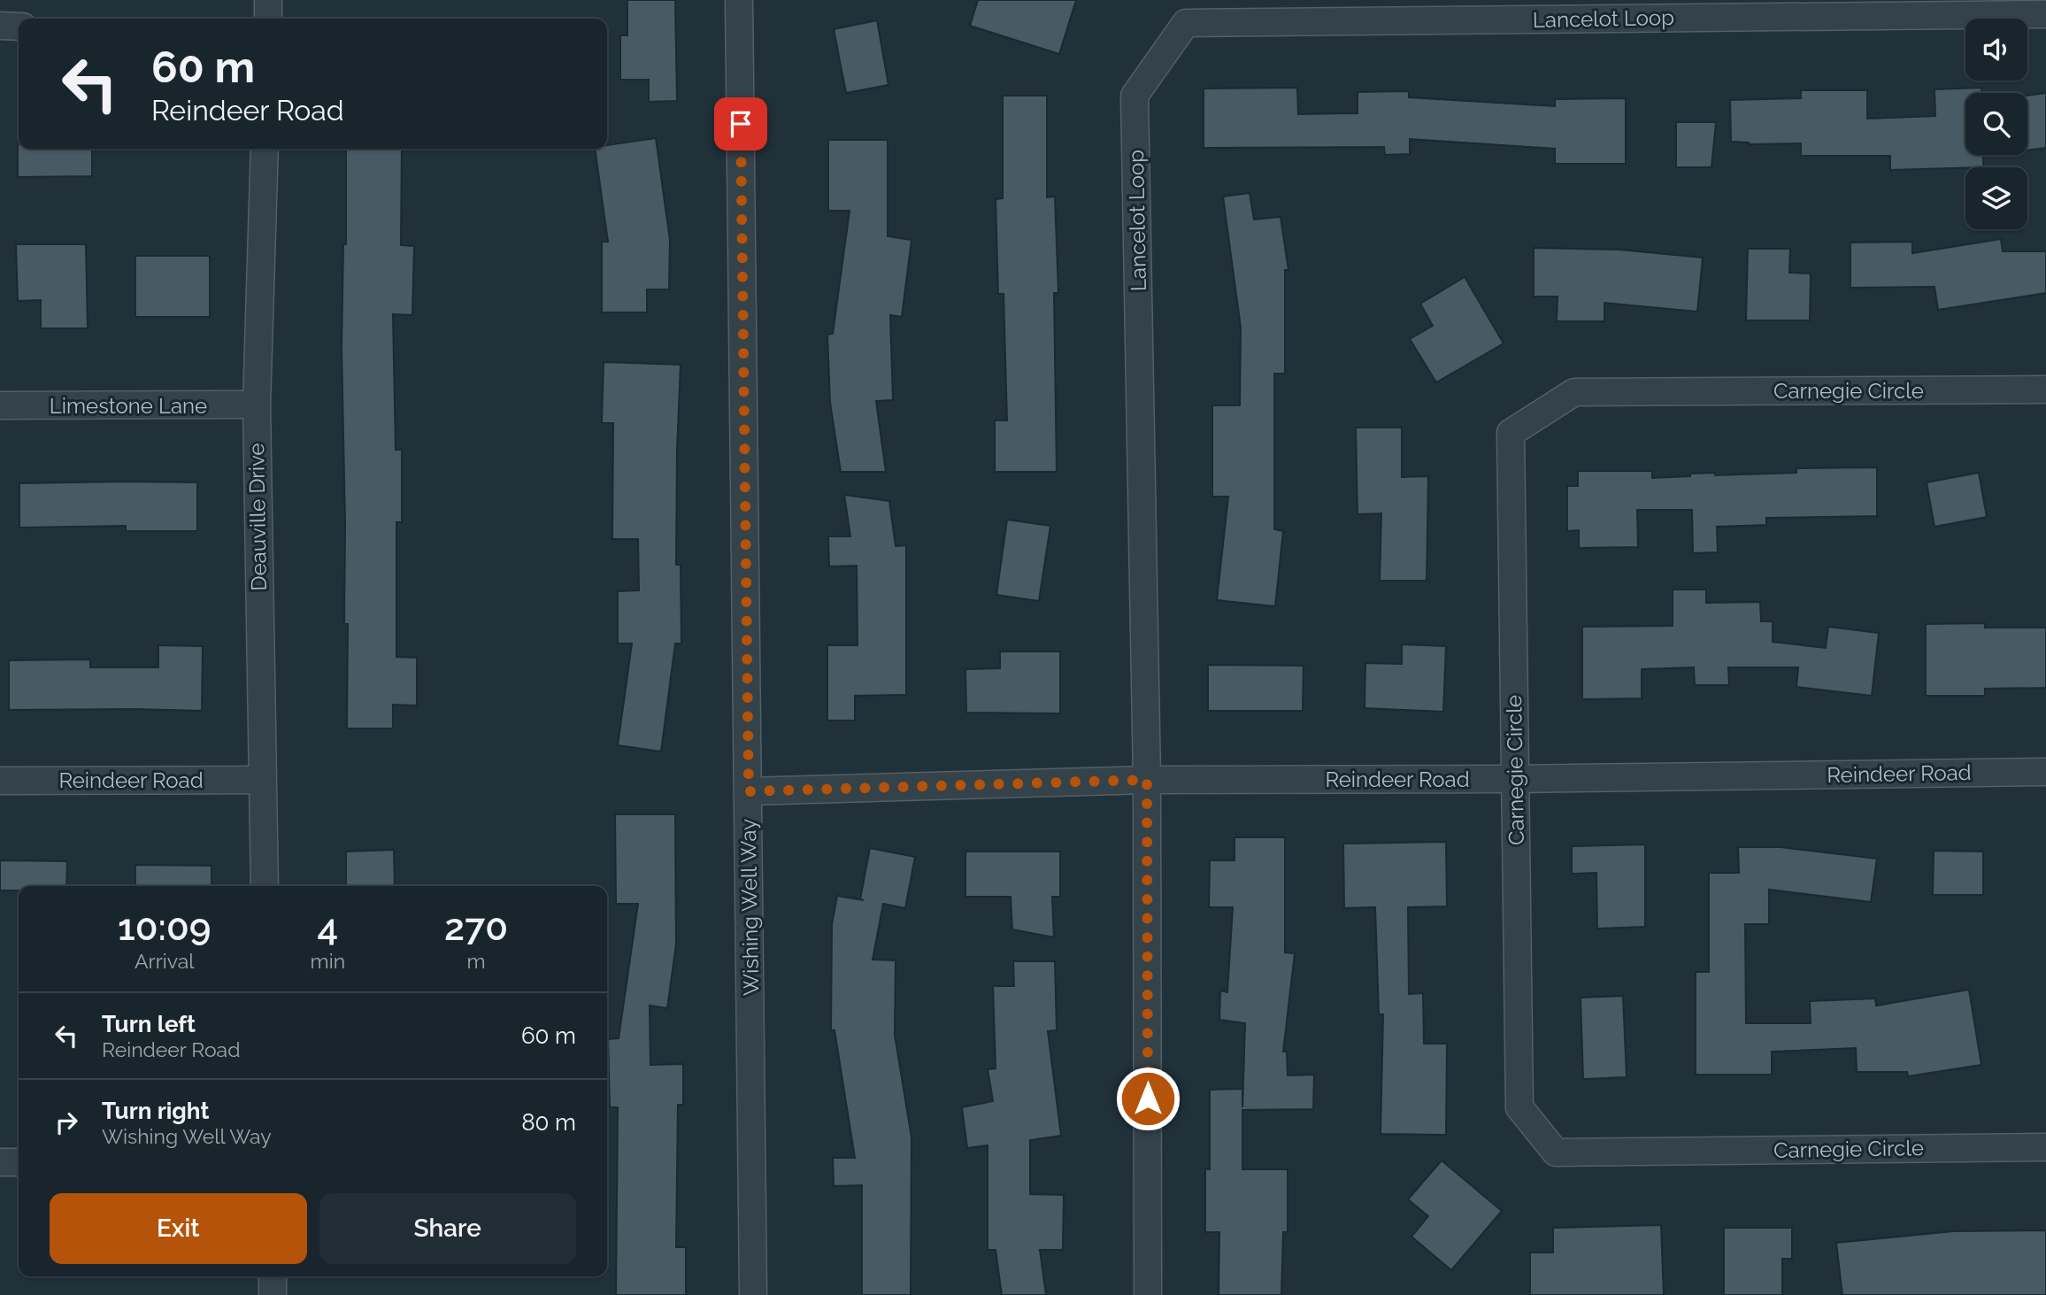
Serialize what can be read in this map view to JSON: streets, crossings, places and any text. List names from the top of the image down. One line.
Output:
{"streets":{"street":["Lancelot Loop","Carnegie Circle","Limestone Lane","Deauville Drive","Reindeer Road","Wishing Well Way"]},"crossings":[["Lancelot Loop","Reindeer Road"],["Carnegie Circle","Reindeer Road"],["Limestone Lane","Deauville Drive"],["Deauville Drive","Reindeer Road"],["Reindeer Road","Wishing Well Way"]],"page":{"turn":["60 m","Reindeer Road"],"eta":["10:09","Arrival","4","min","270","m"],"list":[{"name":"Turn left","note":"Reindeer Road","value":"60 m"},{"name":"Turn right","note":"Wishing Well Way","value":"80 m"}],"buttons":["Exit","Share"]}}
